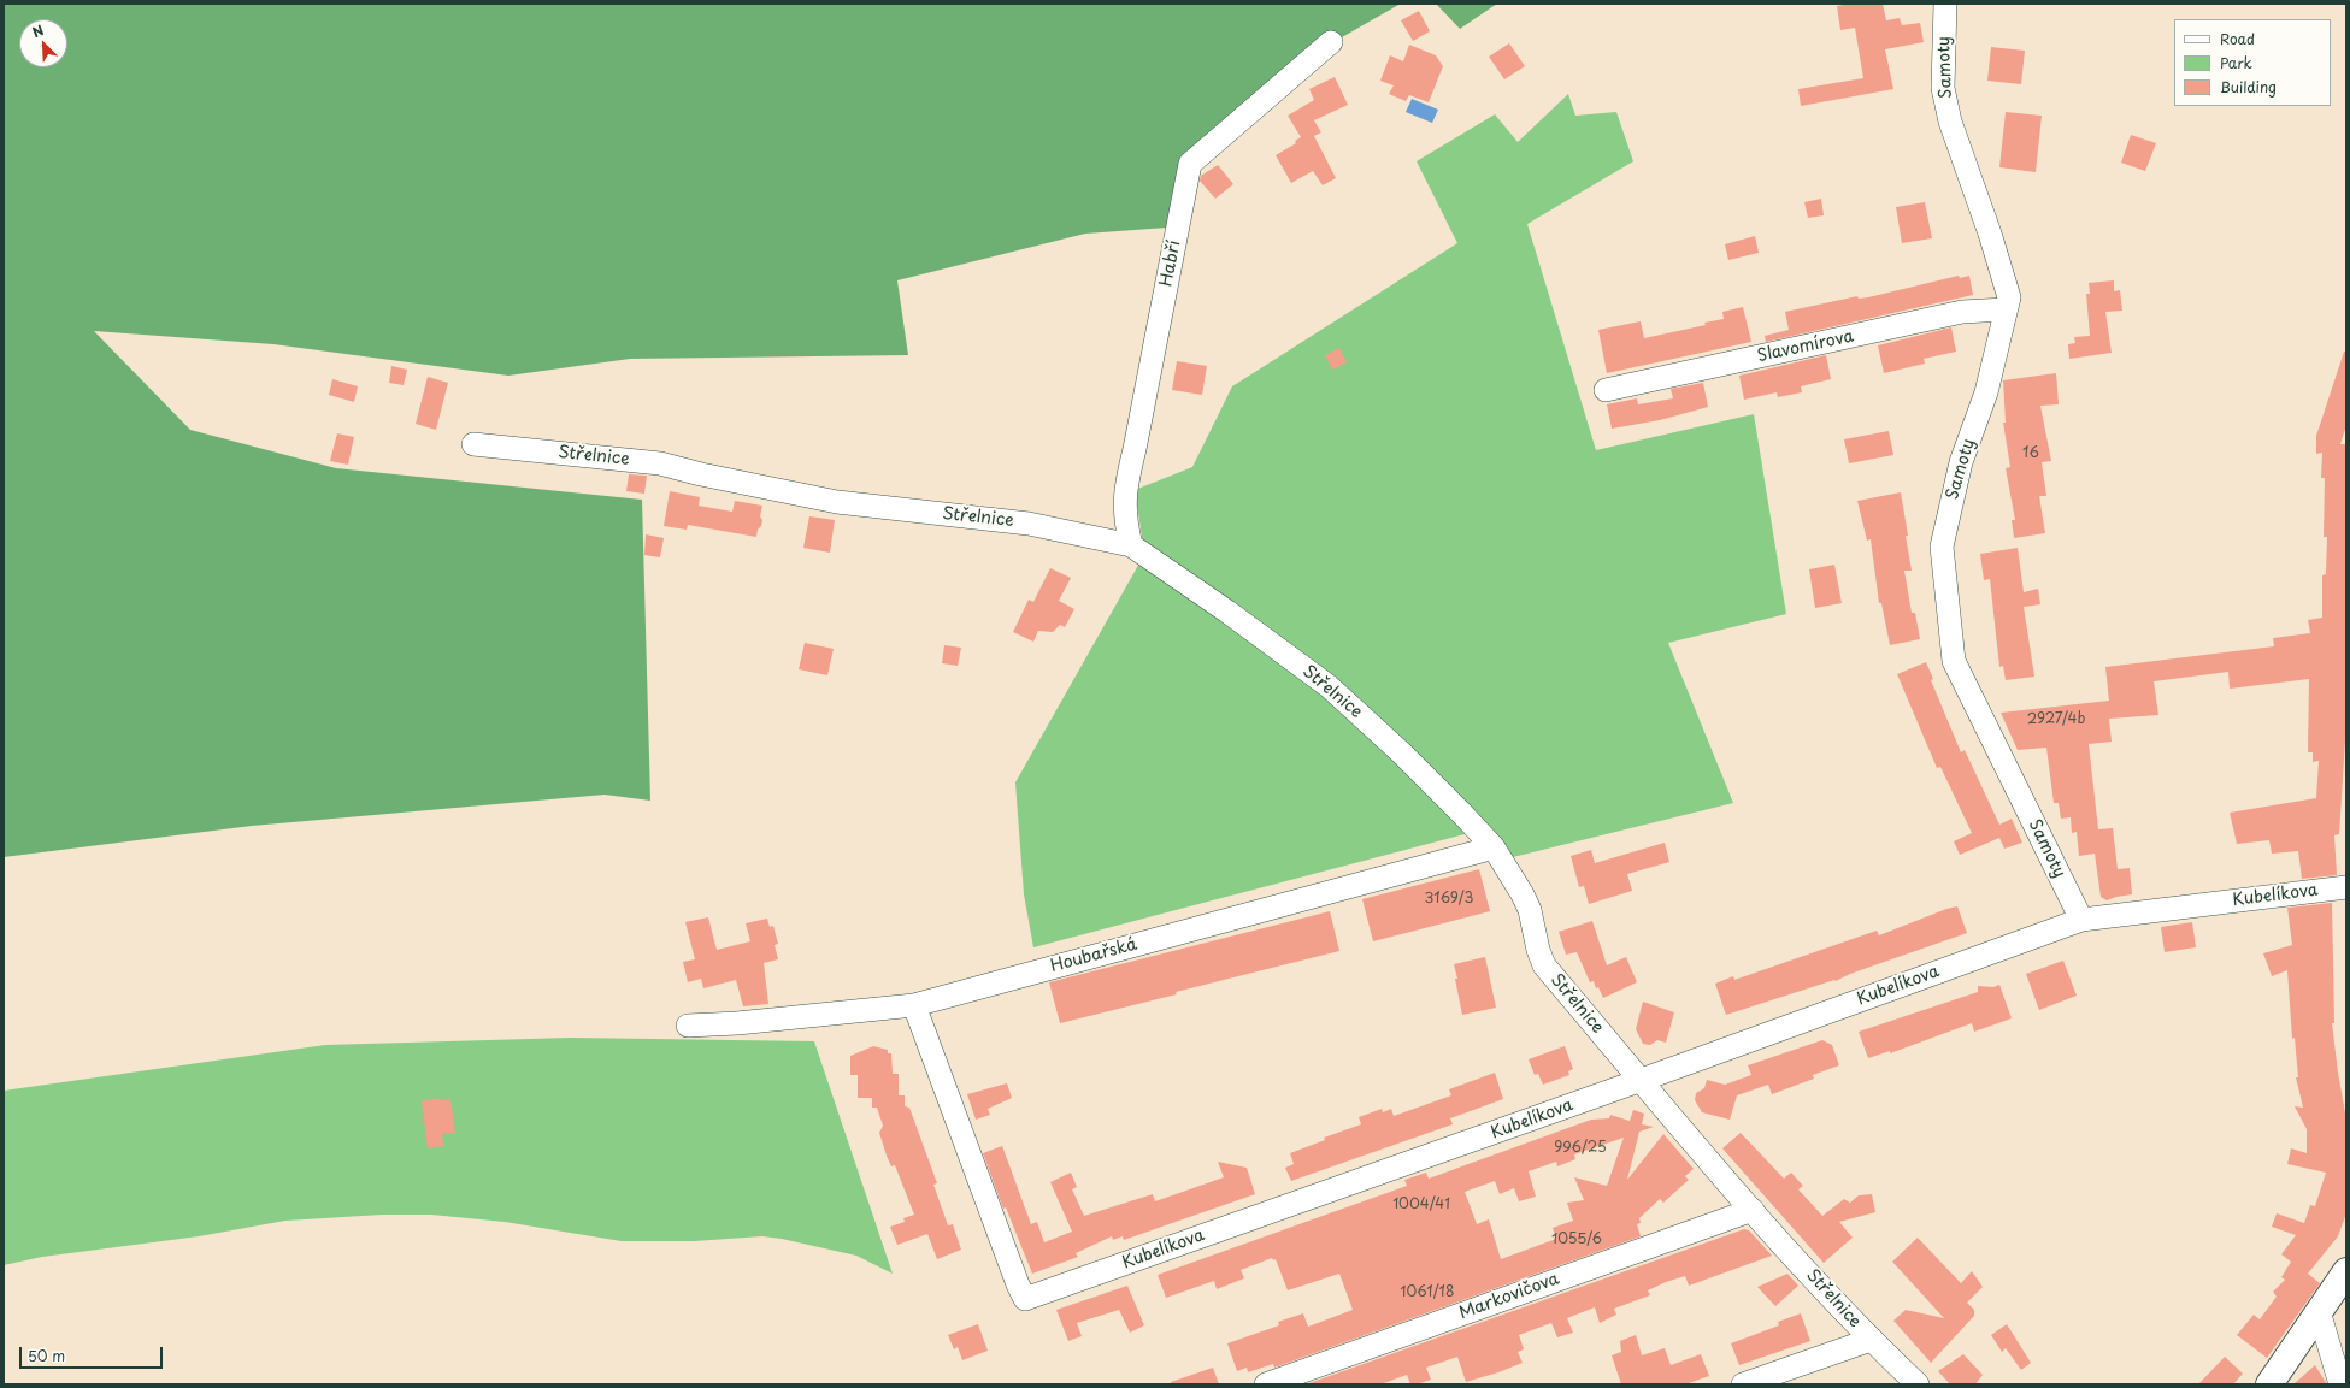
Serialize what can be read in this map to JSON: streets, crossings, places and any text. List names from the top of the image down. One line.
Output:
{"streets":{"street":["Samoty","Habří","Slavomírova","Střelnice","Kubelíkova","Houbařská","Markovičova"]},"crossings":[["Samoty","Slavomírova"],["Samoty","Kubelíkova"],["Habří","Střelnice"],["Střelnice","Kubelíkova"],["Střelnice","Houbařská"],["Střelnice","Markovičova"],["Kubelíkova","Houbařská"]],"house_numbers":["16","2927/4b","3169/3","996/25","1004/41","1055/6","1061/18"],"legend":["Road","Park","Building"],"scale_bar":"50 m","north":"top left"}
